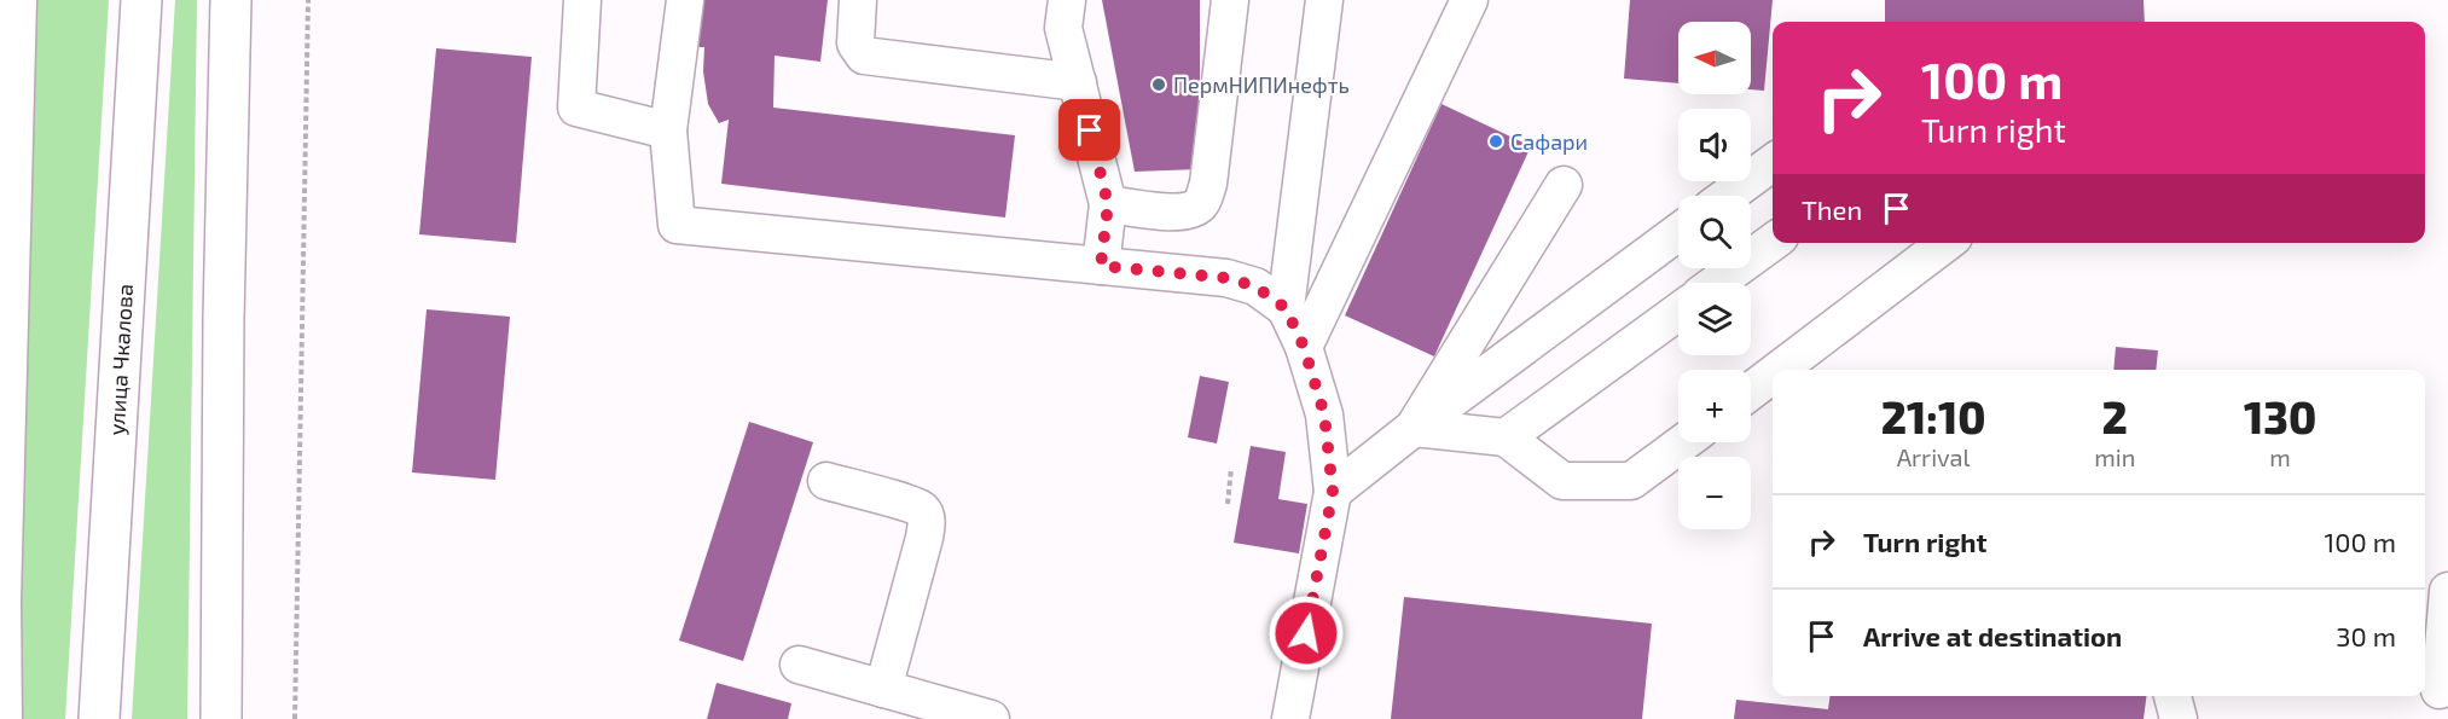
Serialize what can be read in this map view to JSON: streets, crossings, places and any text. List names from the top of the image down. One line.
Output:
{"streets":{"main road":["улица Чкалова"]},"places":["ПермНИПИнефть","Сафари"],"north":"left","page":{"map_buttons":["+","−"],"turn":["100 m","Turn right"],"then":"Then","eta":["21:10","Arrival","2","min","130","m"],"list":[{"name":"Turn right","value":"100 m"},{"name":"Arrive at destination","value":"30 m"}]}}
